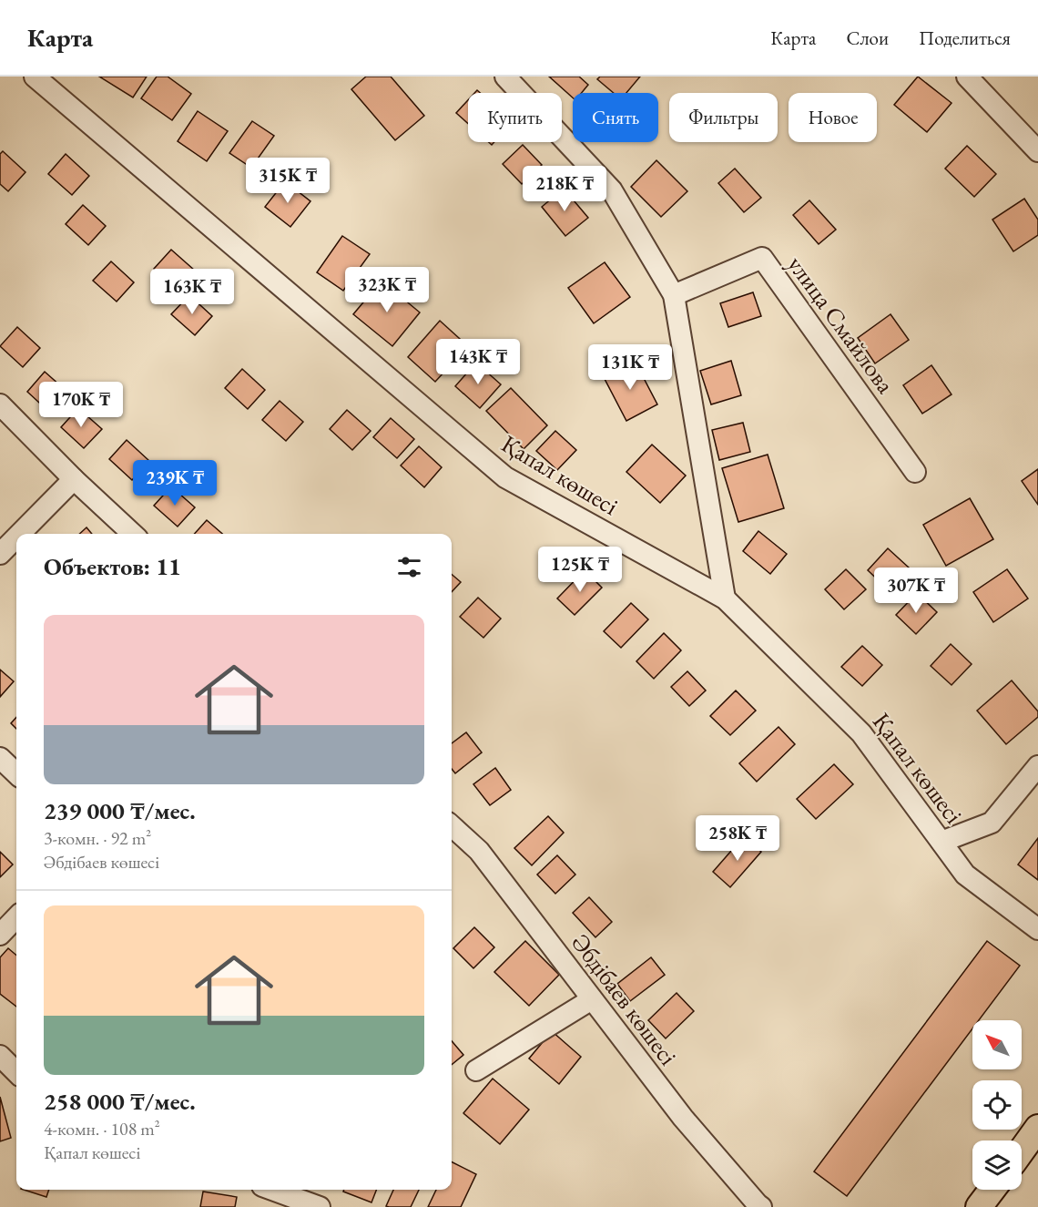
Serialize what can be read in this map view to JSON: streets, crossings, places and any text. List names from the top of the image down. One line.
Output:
{"streets":{"street":["улица Смайлова","Қапал көшесі","Әбдібаев көшесі"]},"north":"top left","page":{"header":"Карта","nav":["Карта","Слои","Поделиться"],"chip":["Купить","Снять","Фильтры","Новое"],"price":["315K ₸","218K ₸","323K ₸","163K ₸","143K ₸","131K ₸","170K ₸","239K ₸","125K ₸","307K ₸","258K ₸"],"heading":"Объектов: 11","list":[{"name":"239 000 ₸/мес.","note":"3-комн. · 92 m² · Әбдібаев көшесі"},{"name":"258 000 ₸/мес.","note":"4-комн. · 108 m² · Қапал көшесі"}]}}
